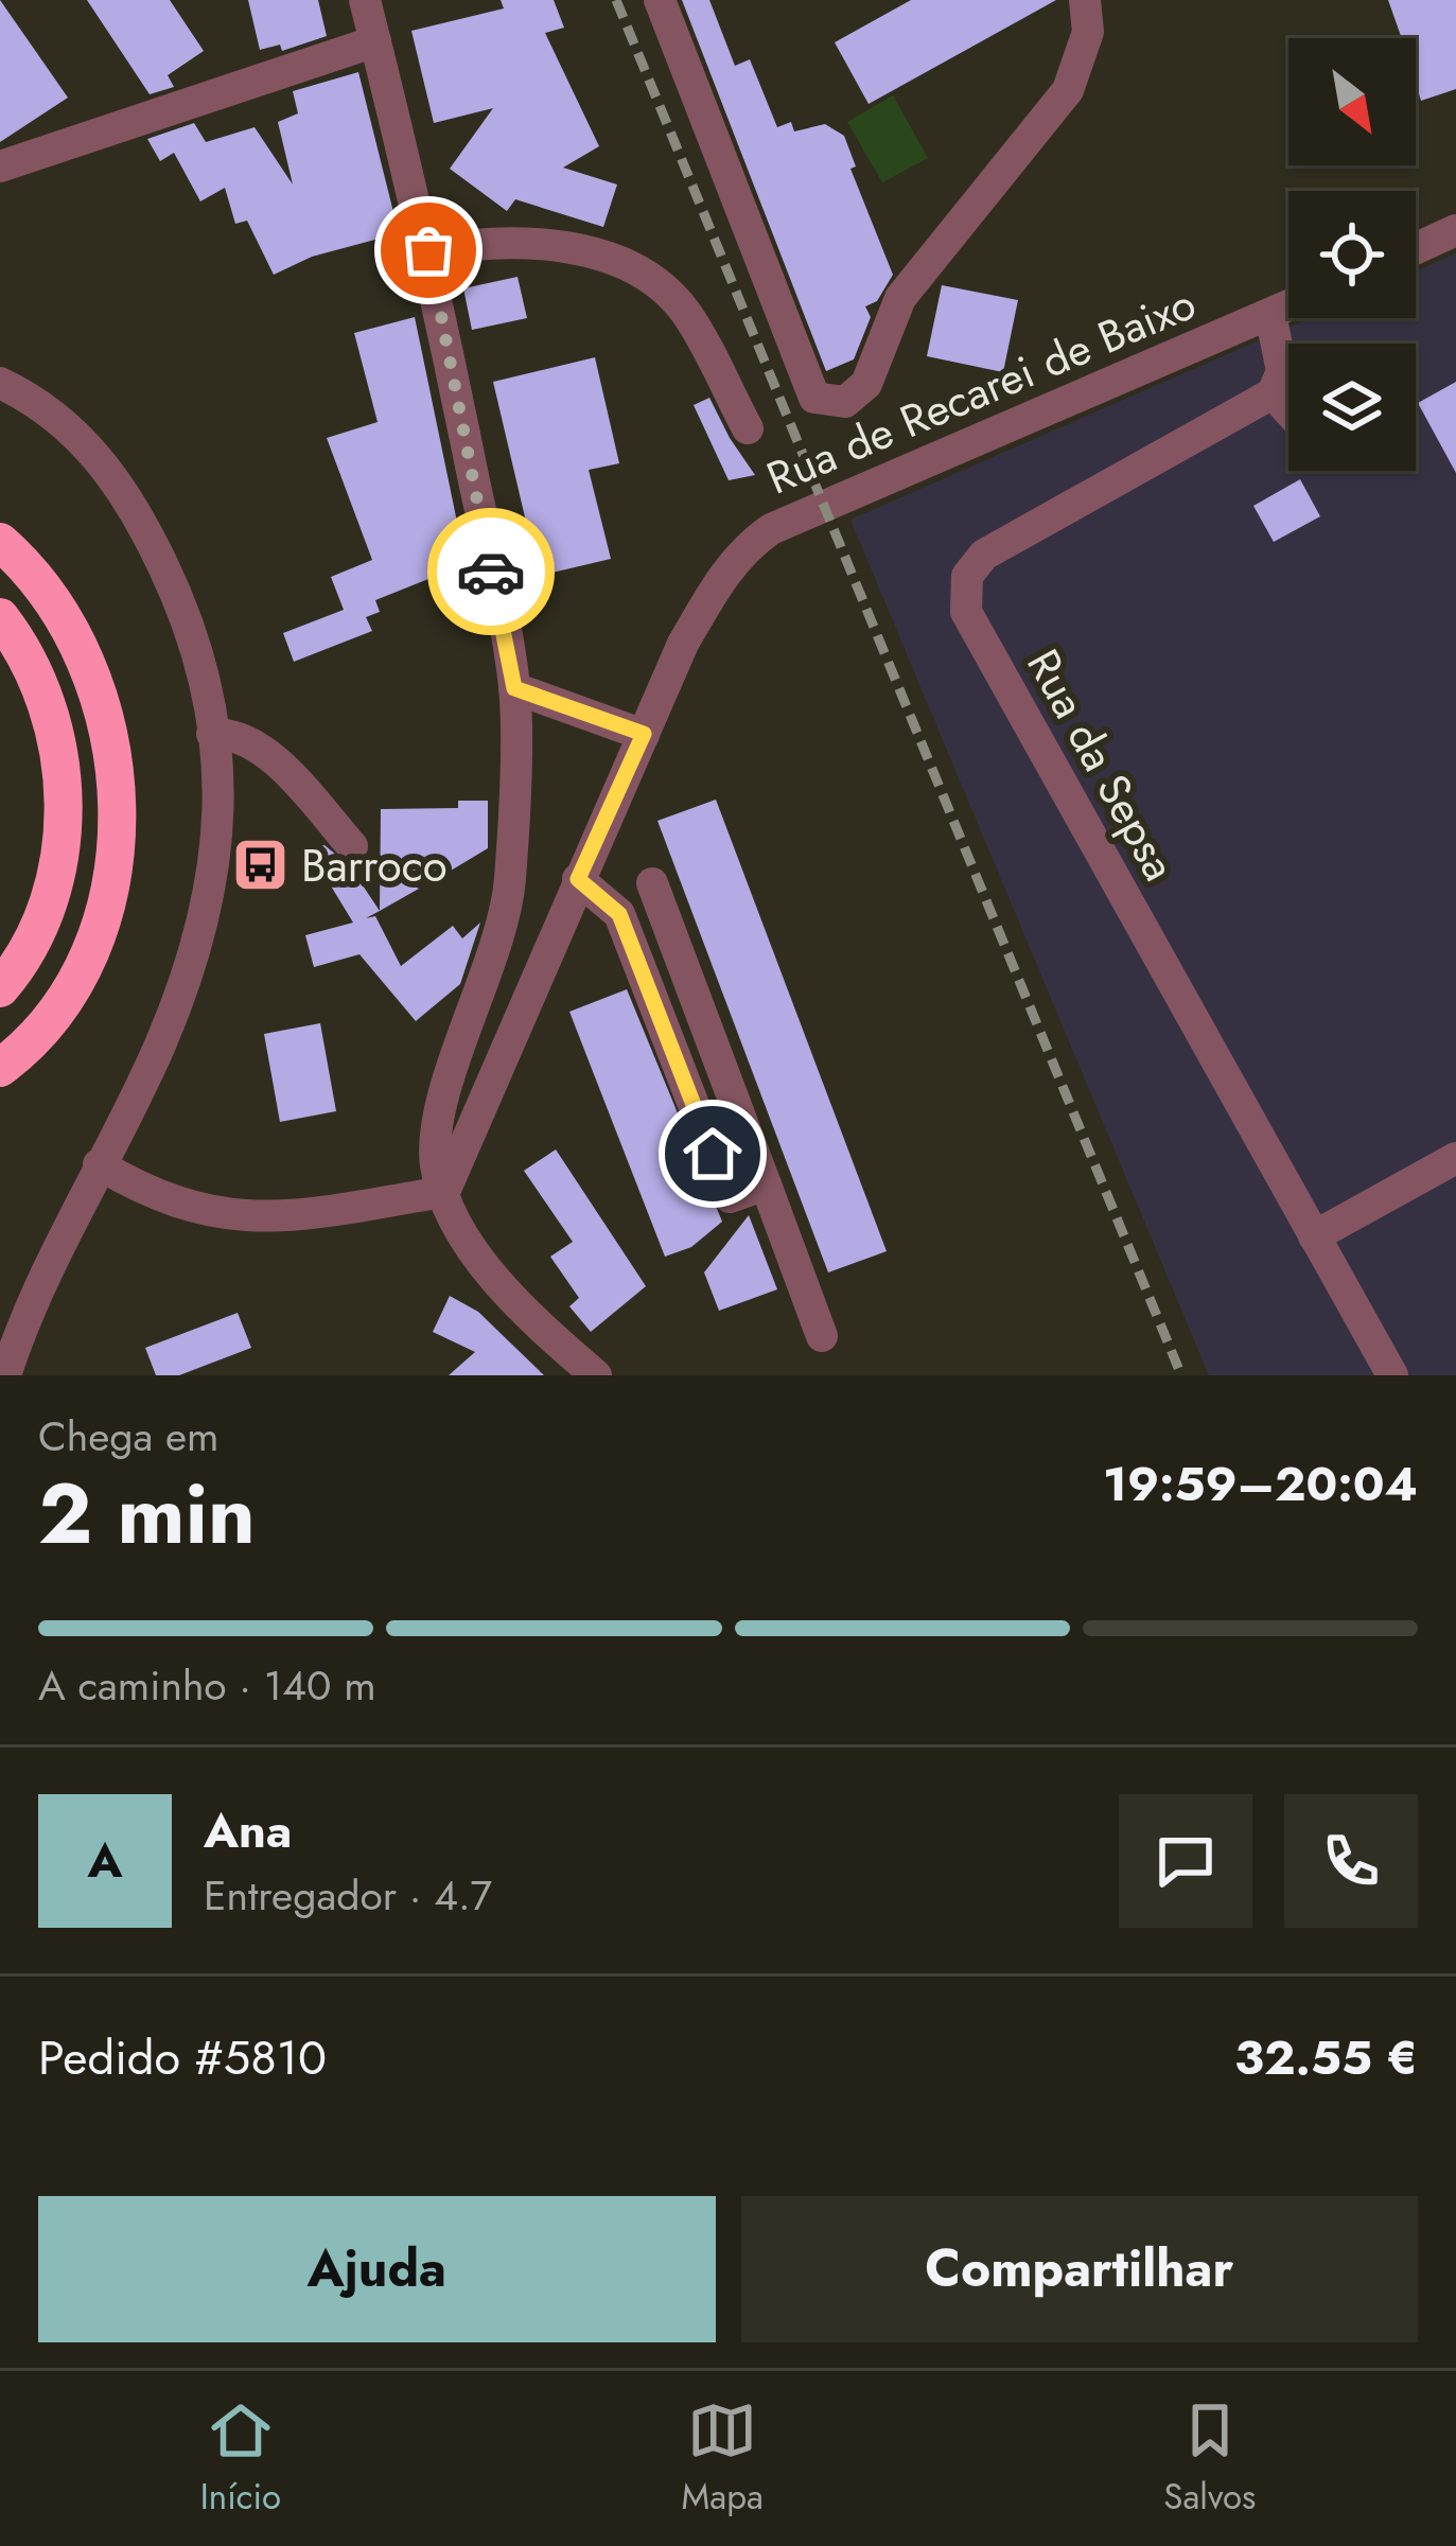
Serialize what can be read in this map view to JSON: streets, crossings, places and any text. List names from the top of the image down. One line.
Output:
{"streets":{"street":["Rua de Recarei de Baixo","Rua da Sepsa"]},"places":{"bus stop":["Barroco"]},"north":"bottom right","page":{"heading":["2 min","Chega em","19:59–20:04"],"panel":["Ana","Entregador · 4.7","Pedido #5810","32.55 €"],"bar":"A caminho · 140 m","round":"A","buttons":["Ajuda","Compartilhar"],"tabs":["Início","Mapa","Salvos"]}}
